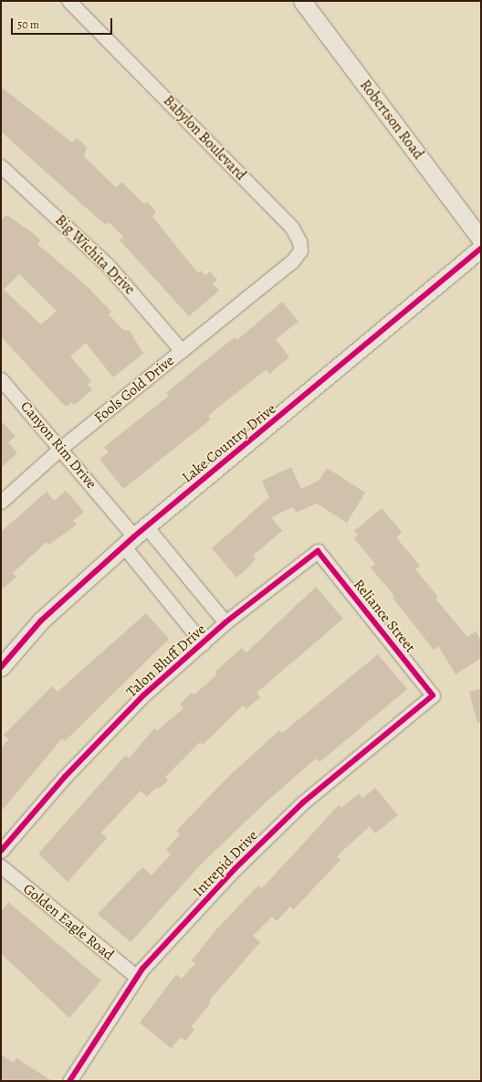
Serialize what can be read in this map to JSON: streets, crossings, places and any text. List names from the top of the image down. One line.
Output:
{"streets":{"street":["Robertson Road","Babylon Boulevard","Big Wichita Drive","Fools Gold Drive","Lake Country Drive","Canyon Rim Drive","Reliance Street","Talon Bluff Drive","Intrepid Drive","Golden Eagle Road"]},"crossings":[["Babylon Boulevard","Fools Gold Drive"],["Big Wichita Drive","Fools Gold Drive"],["Fools Gold Drive","Canyon Rim Drive"],["Lake Country Drive","Canyon Rim Drive"],["Reliance Street","Talon Bluff Drive"],["Reliance Street","Intrepid Drive"],["Intrepid Drive","Golden Eagle Road"]],"scale_bar":"50 m"}
